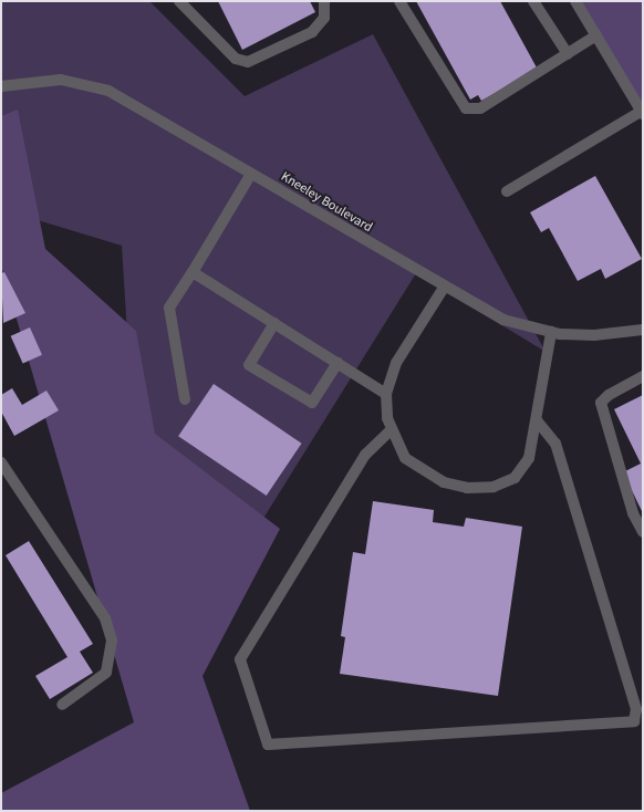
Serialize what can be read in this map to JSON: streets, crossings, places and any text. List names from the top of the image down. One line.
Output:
{"streets":{"street":["Kneeley Boulevard"]}}
